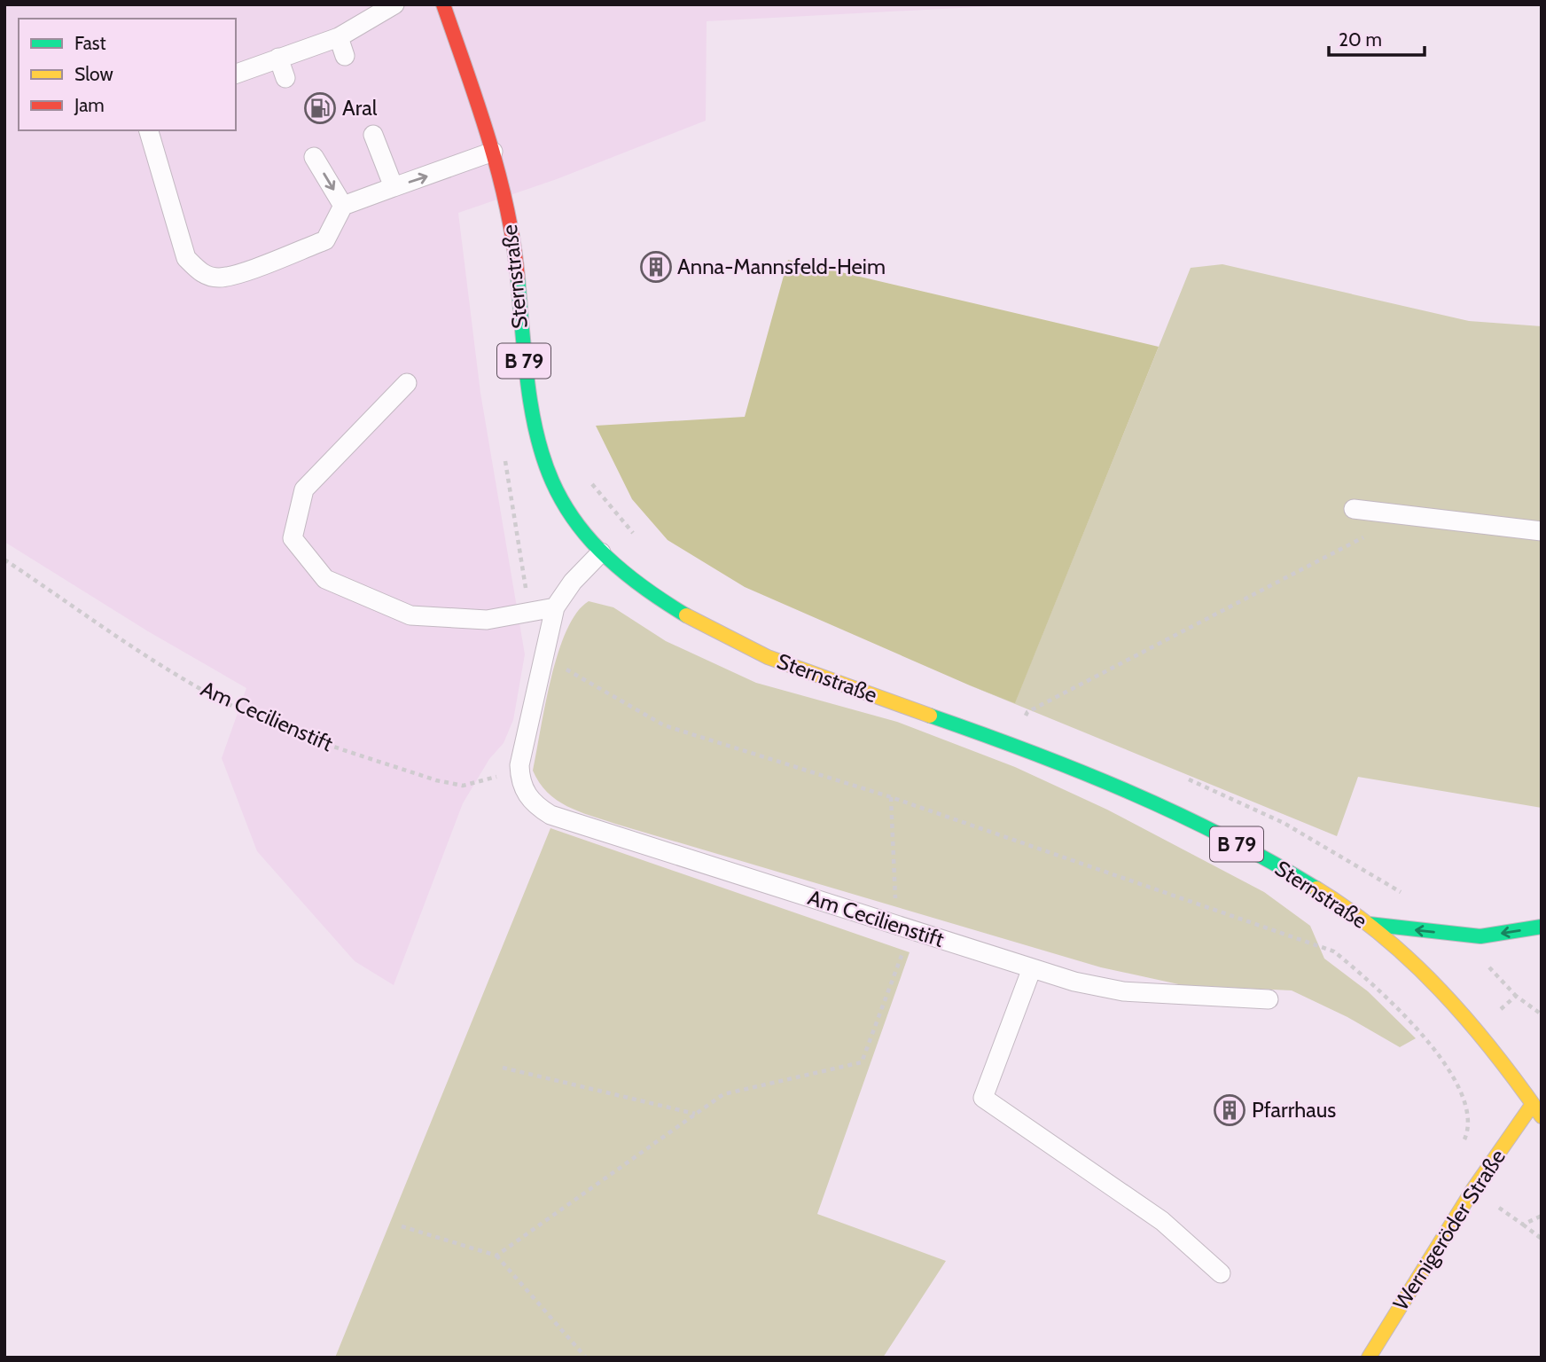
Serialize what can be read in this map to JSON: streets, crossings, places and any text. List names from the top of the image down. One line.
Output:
{"streets":{"main road":["Sternstraße","B 79","Wernigeröder Straße"],"lane":["Am Cecilienstift"]},"crossings":[["Sternstraße","B 79"],["Sternstraße","Am Cecilienstift"],["Sternstraße","Wernigeröder Straße"],["B 79","Wernigeröder Straße"]],"places":{"fuel station":["Aral"],"building":["Anna-Mannsfeld-Heim","Pfarrhaus"]},"legend":["Fast","Slow","Jam"],"scale_bar":"20 m"}
